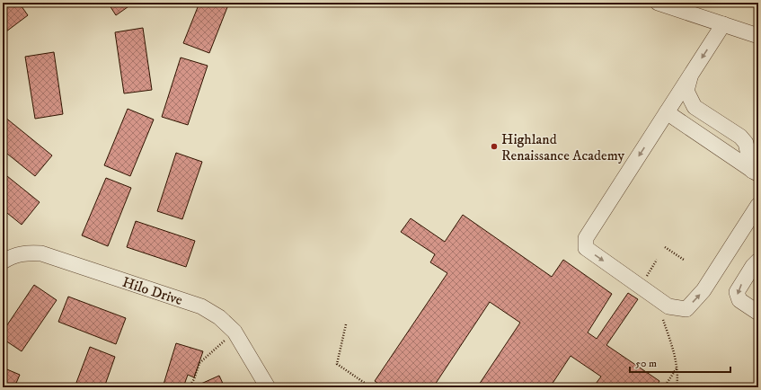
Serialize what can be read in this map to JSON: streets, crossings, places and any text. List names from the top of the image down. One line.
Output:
{"streets":{"street":["Hilo Drive"]},"places":["Highland Renaissance Academy"],"scale_bar":"50 m"}
